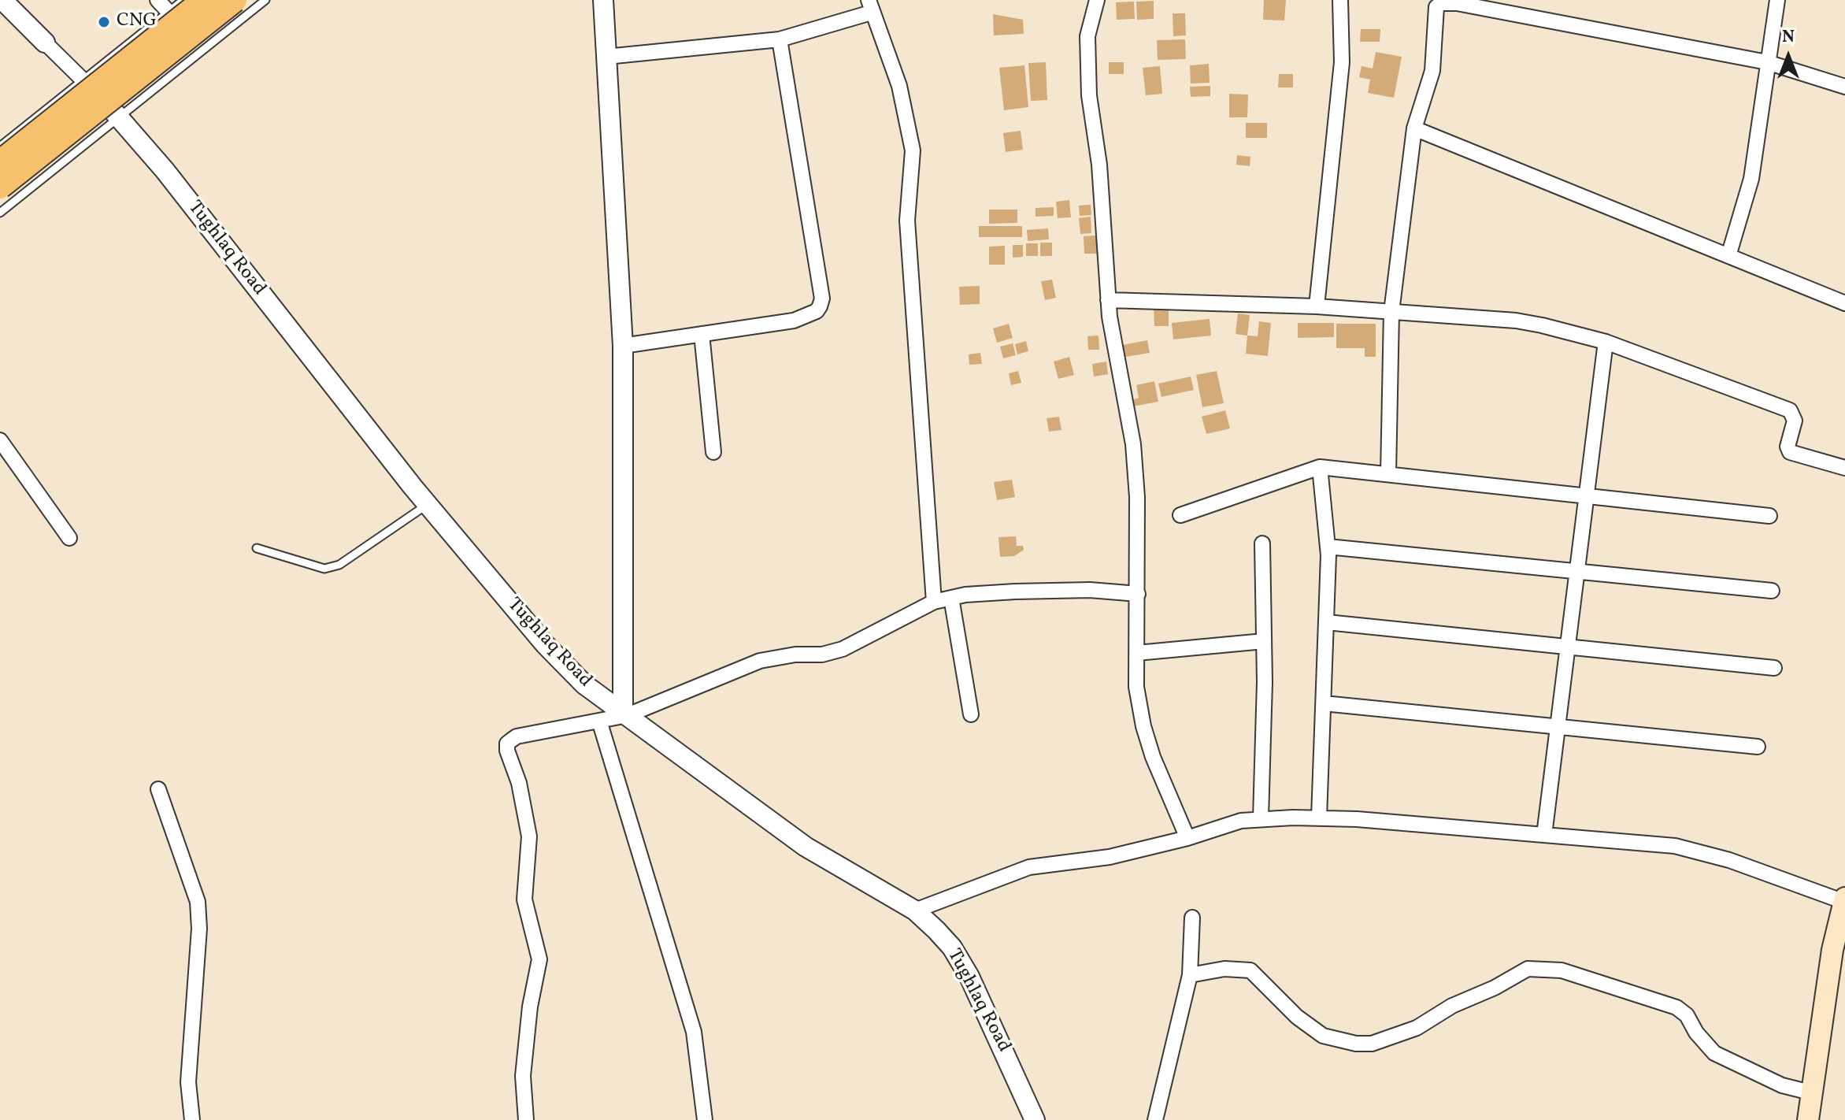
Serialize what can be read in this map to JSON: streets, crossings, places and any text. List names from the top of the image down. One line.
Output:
{"streets":{"street":["Tughlaq Road"]},"places":["CNG"],"north":"top"}
